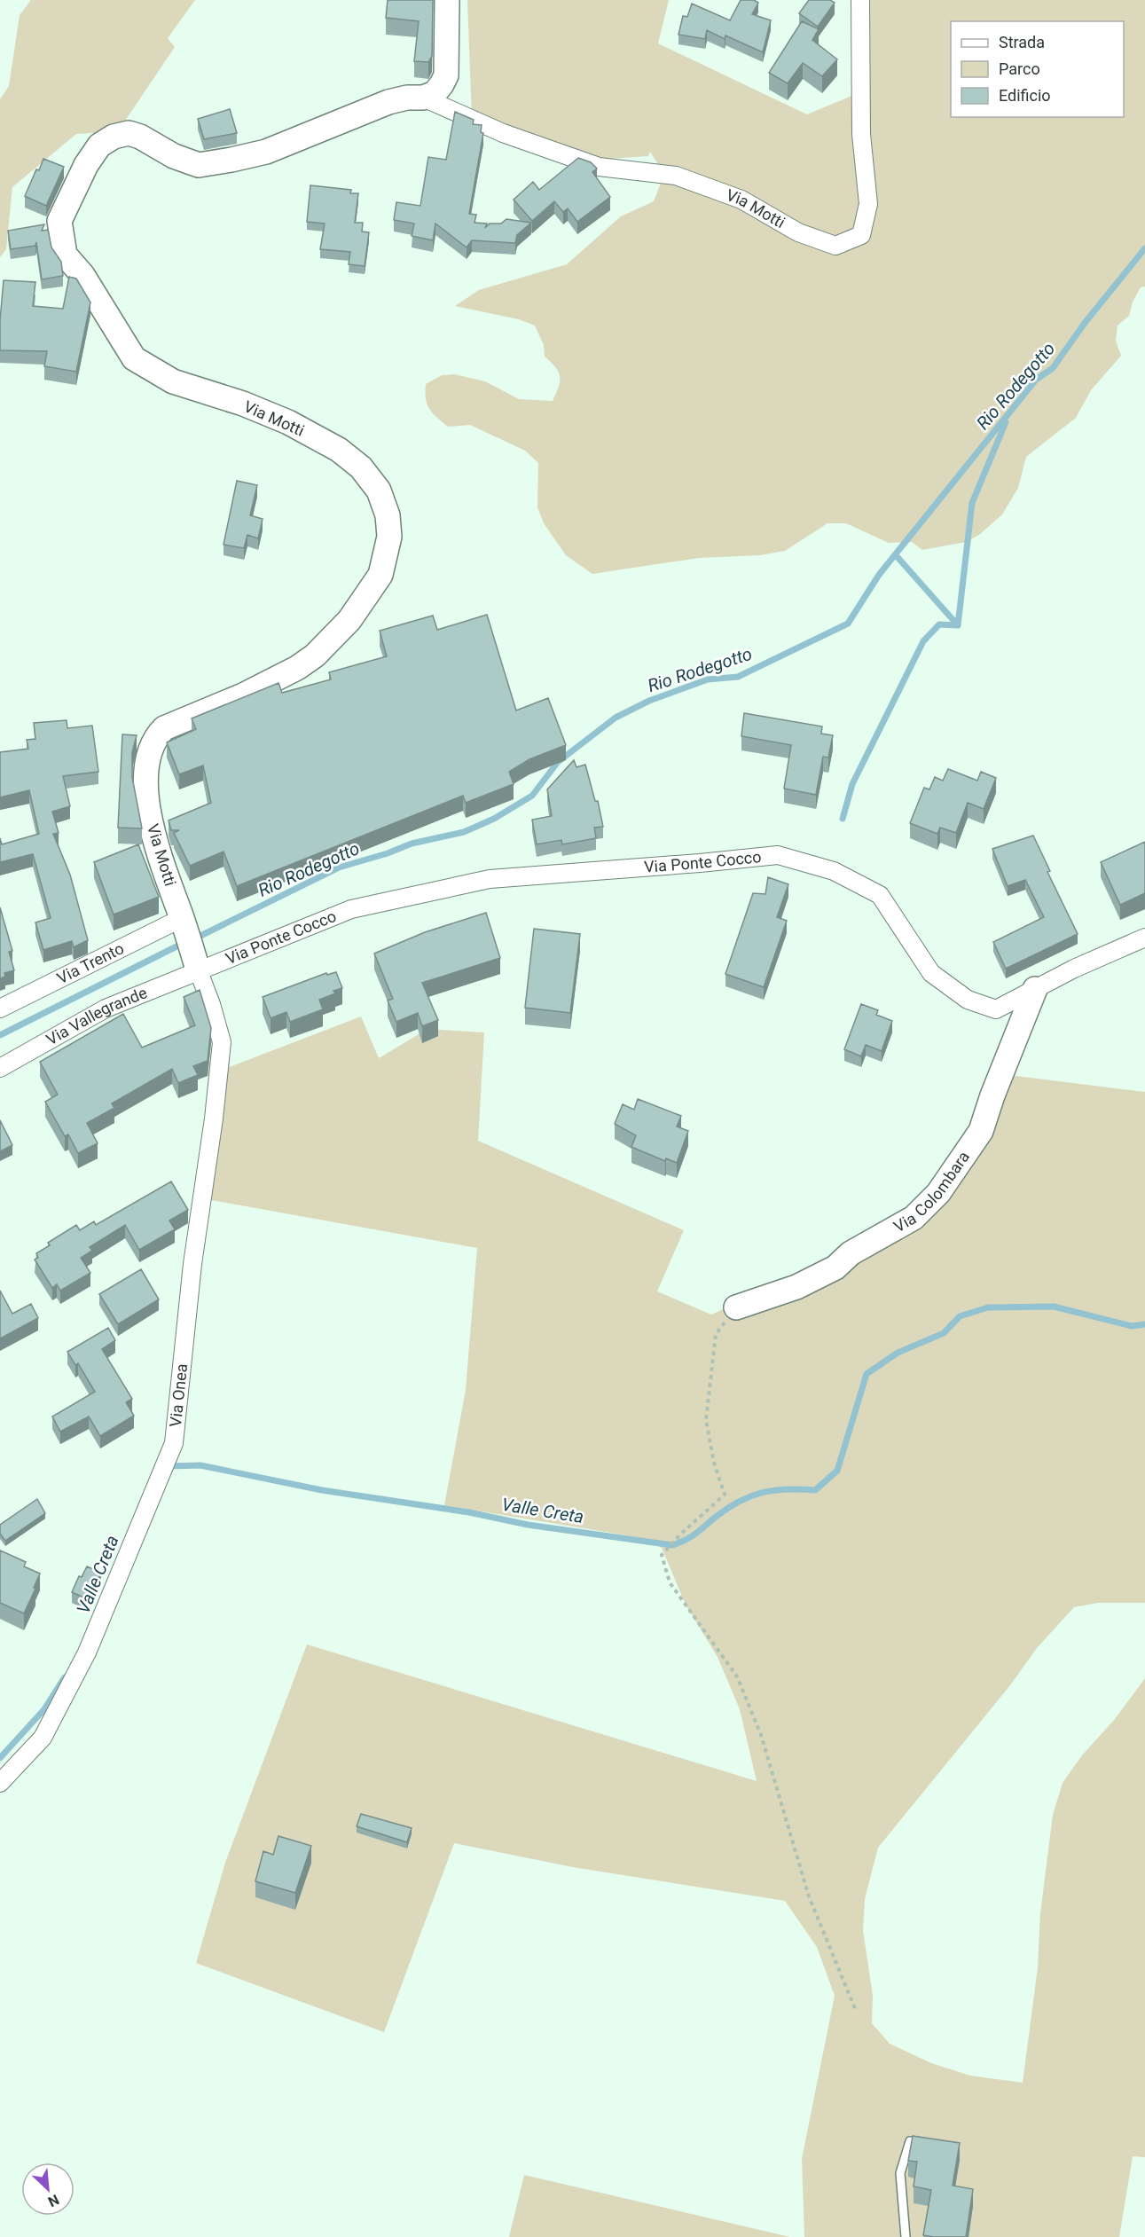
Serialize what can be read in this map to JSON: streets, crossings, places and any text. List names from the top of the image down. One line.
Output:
{"streets":{"street":["Via Motti","Via Ponte Cocco","Via Trento","Via Vallegrande","Via Colombara","Via Onea"]},"crossings":[["Via Motti","Via Ponte Cocco"],["Via Motti","Via Trento"],["Via Motti","Via Vallegrande"],["Via Motti","Via Onea"],["Via Ponte Cocco","Via Vallegrande"],["Via Ponte Cocco","Via Colombara"],["Via Ponte Cocco","Via Onea"],["Via Vallegrande","Via Onea"]],"water":["Rio Rodegotto","Valle Creta"],"legend":["Strada","Parco","Edificio"],"north":"bottom right"}
